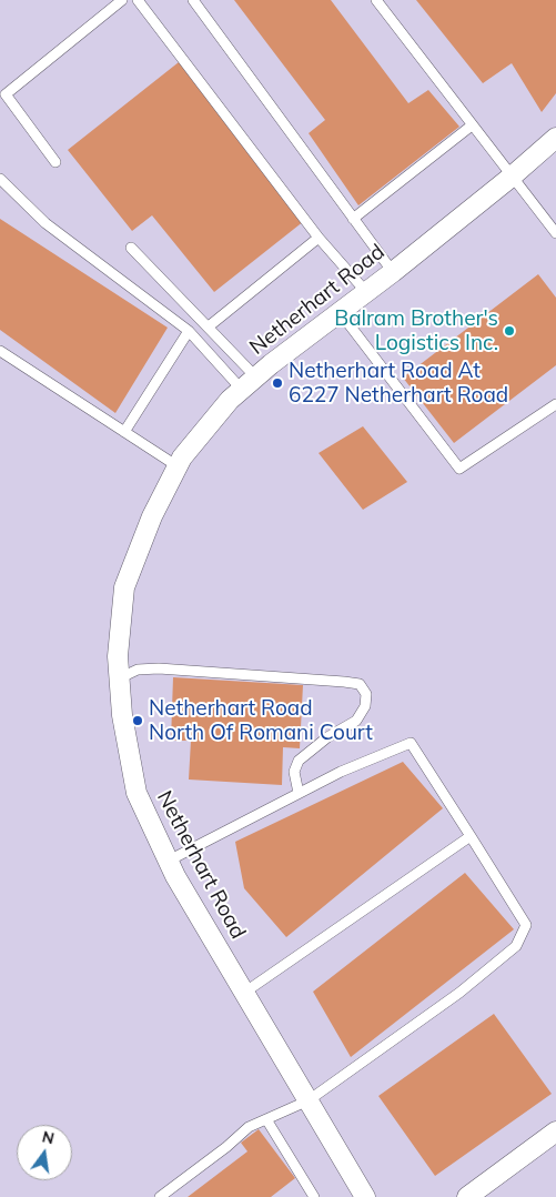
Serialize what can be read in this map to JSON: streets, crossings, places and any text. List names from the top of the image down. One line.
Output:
{"streets":{"street":["Netherhart Road"]},"places":["Balram Brother's Logistics Inc.","Netherhart Road At 6227 Netherhart Road","Netherhart Road North Of Romani Court"],"north":"top"}
